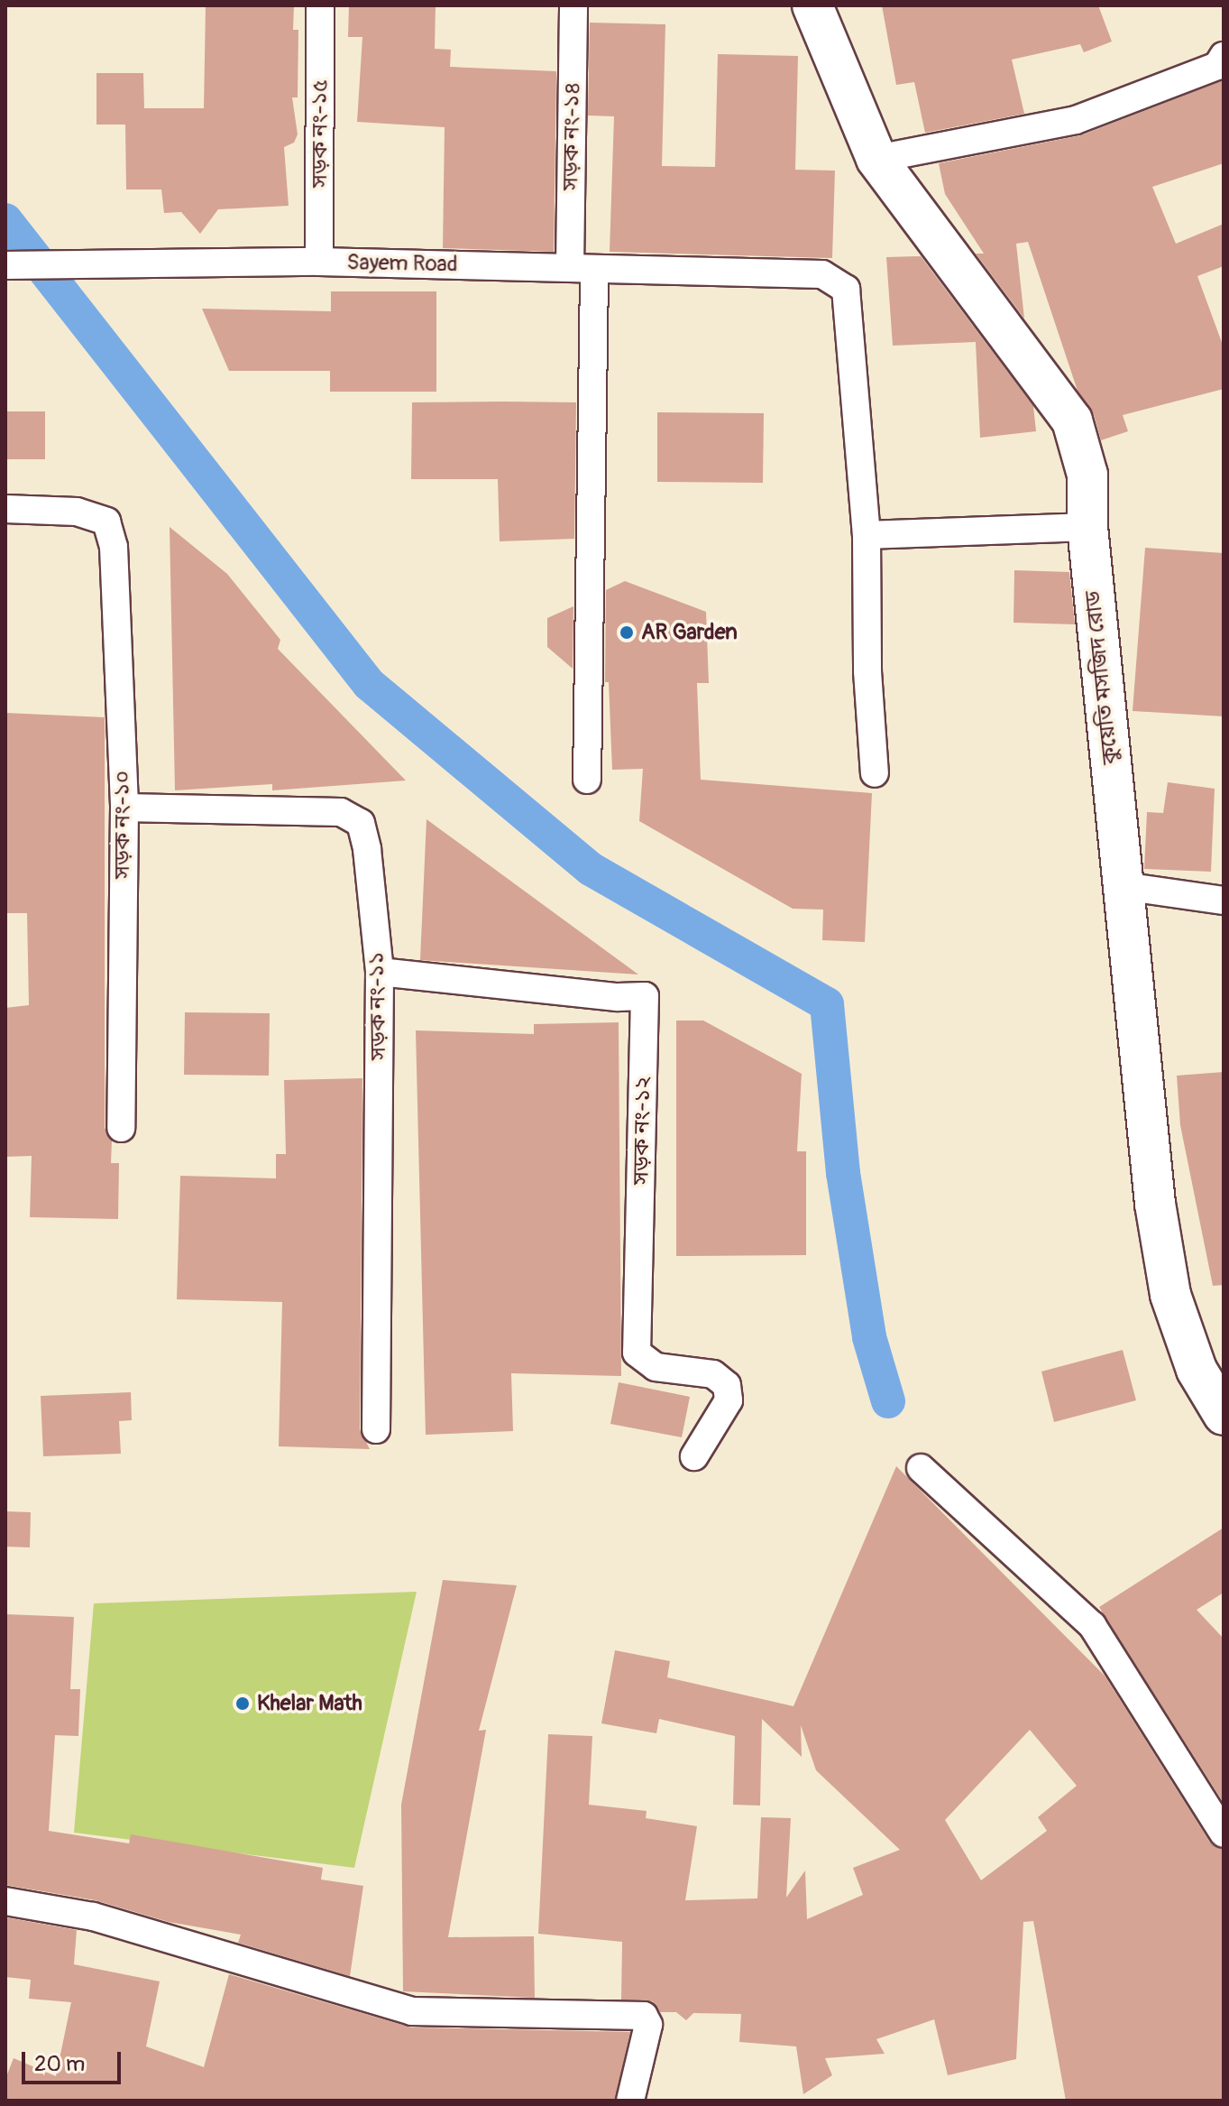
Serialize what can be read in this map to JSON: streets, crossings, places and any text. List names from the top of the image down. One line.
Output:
{"streets":{"street":["সড়ক নং-১৫","সড়ক নং-১৪","Sayem Road","কুয়েতি মসজিদ রোড","সড়ক নং-১০","সড়ক নং-১১","সড়ক নং-১২"]},"crossings":[["সড়ক নং-১৫","Sayem Road"],["সড়ক নং-১৪","Sayem Road"],["সড়ক নং-১০","সড়ক নং-১১"],["সড়ক নং-১১","সড়ক নং-১২"]],"places":["AR Garden","Khelar Math"],"scale_bar":"20 m"}
